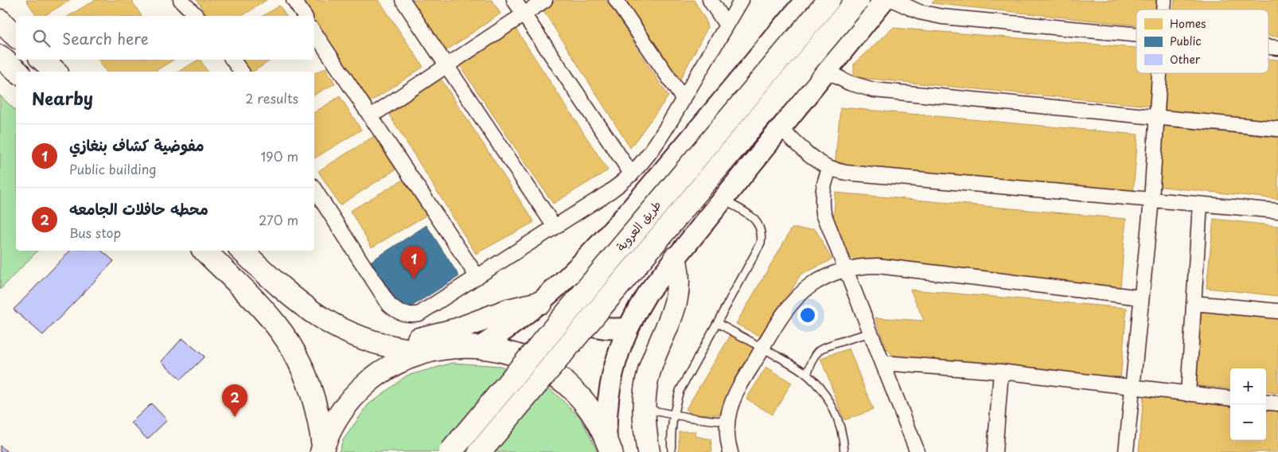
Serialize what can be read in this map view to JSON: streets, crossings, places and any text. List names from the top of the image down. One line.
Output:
{"streets":{"main road":["طريق العروبة"]},"legend":["Homes","Public","Other"],"page":{"search":"Search here","heading":["Nearby","2 results"],"list":[{"mark":"1","name":"مفوضية كشاف بنغازي","note":"Public building","value":"190 m"},{"mark":"2","name":"محطه حافلات الجامعه","note":"Bus stop","value":"270 m"}],"pins":["1","2"],"map_buttons":["+","−"]}}
